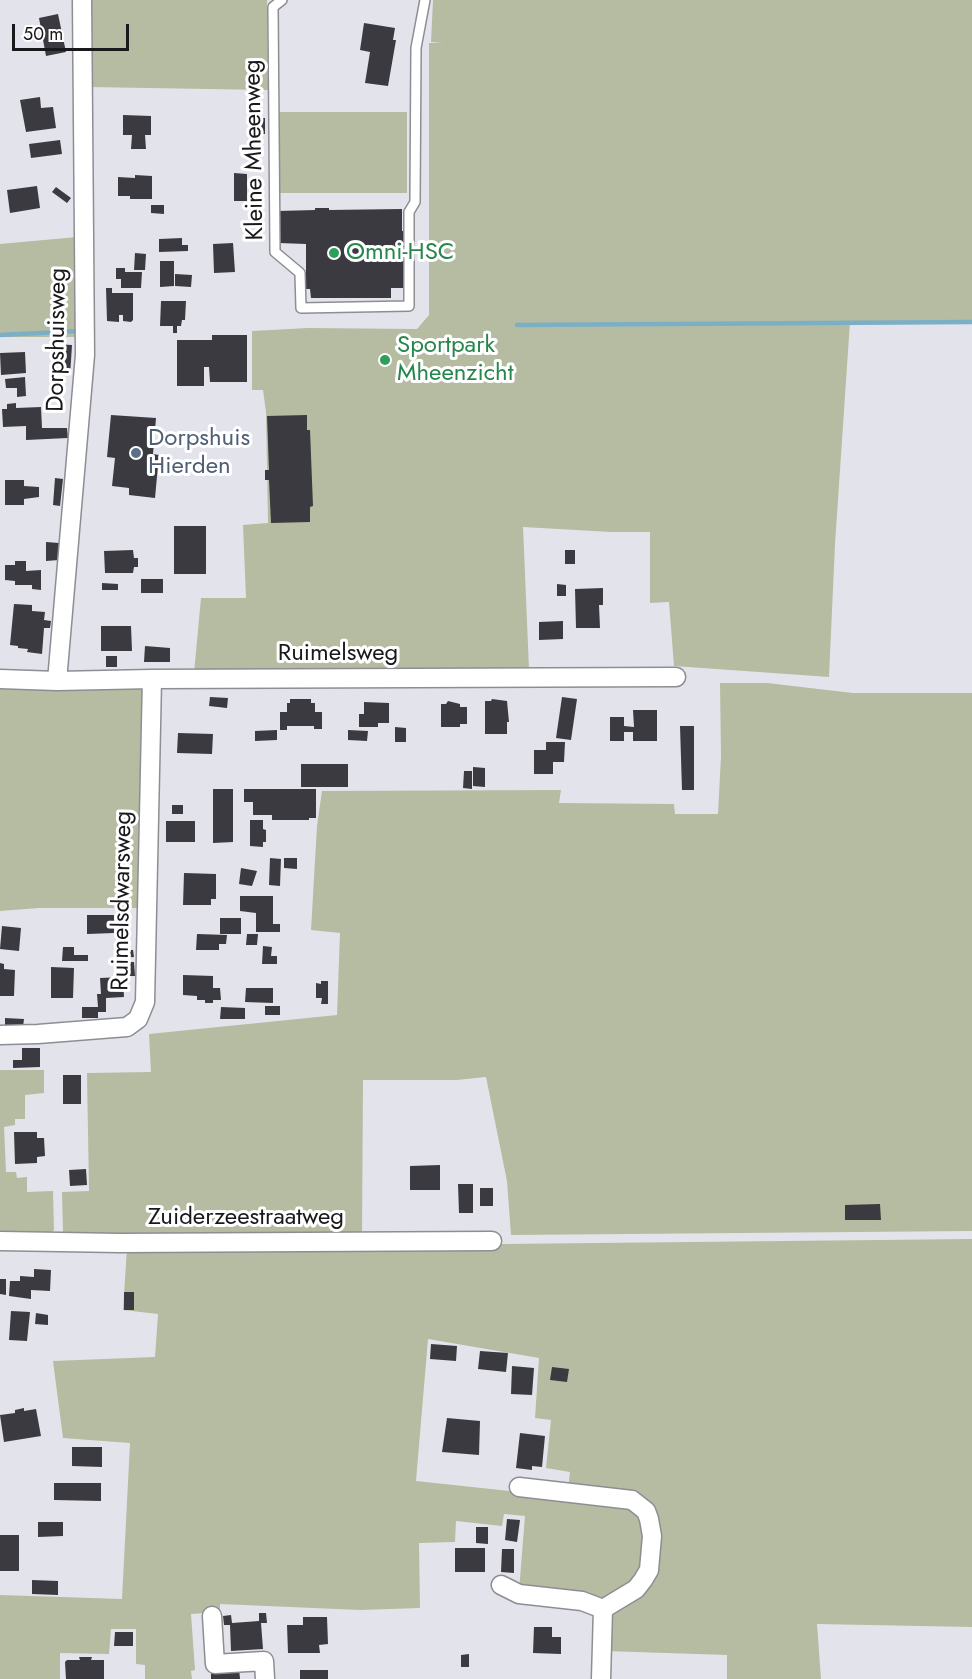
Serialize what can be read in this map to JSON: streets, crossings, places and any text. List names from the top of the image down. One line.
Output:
{"streets":{"street":["Dorpshuisweg","Ruimelsweg","Ruimelsdwarsweg","Zuiderzeestraatweg"],"lane":["Kleine Mheenweg"]},"crossings":[["Dorpshuisweg","Ruimelsweg"],["Ruimelsweg","Ruimelsdwarsweg"]],"places":["Omni-HSC","Sportpark Mheenzicht","Dorpshuis Hierden"],"scale_bar":"50 m"}
